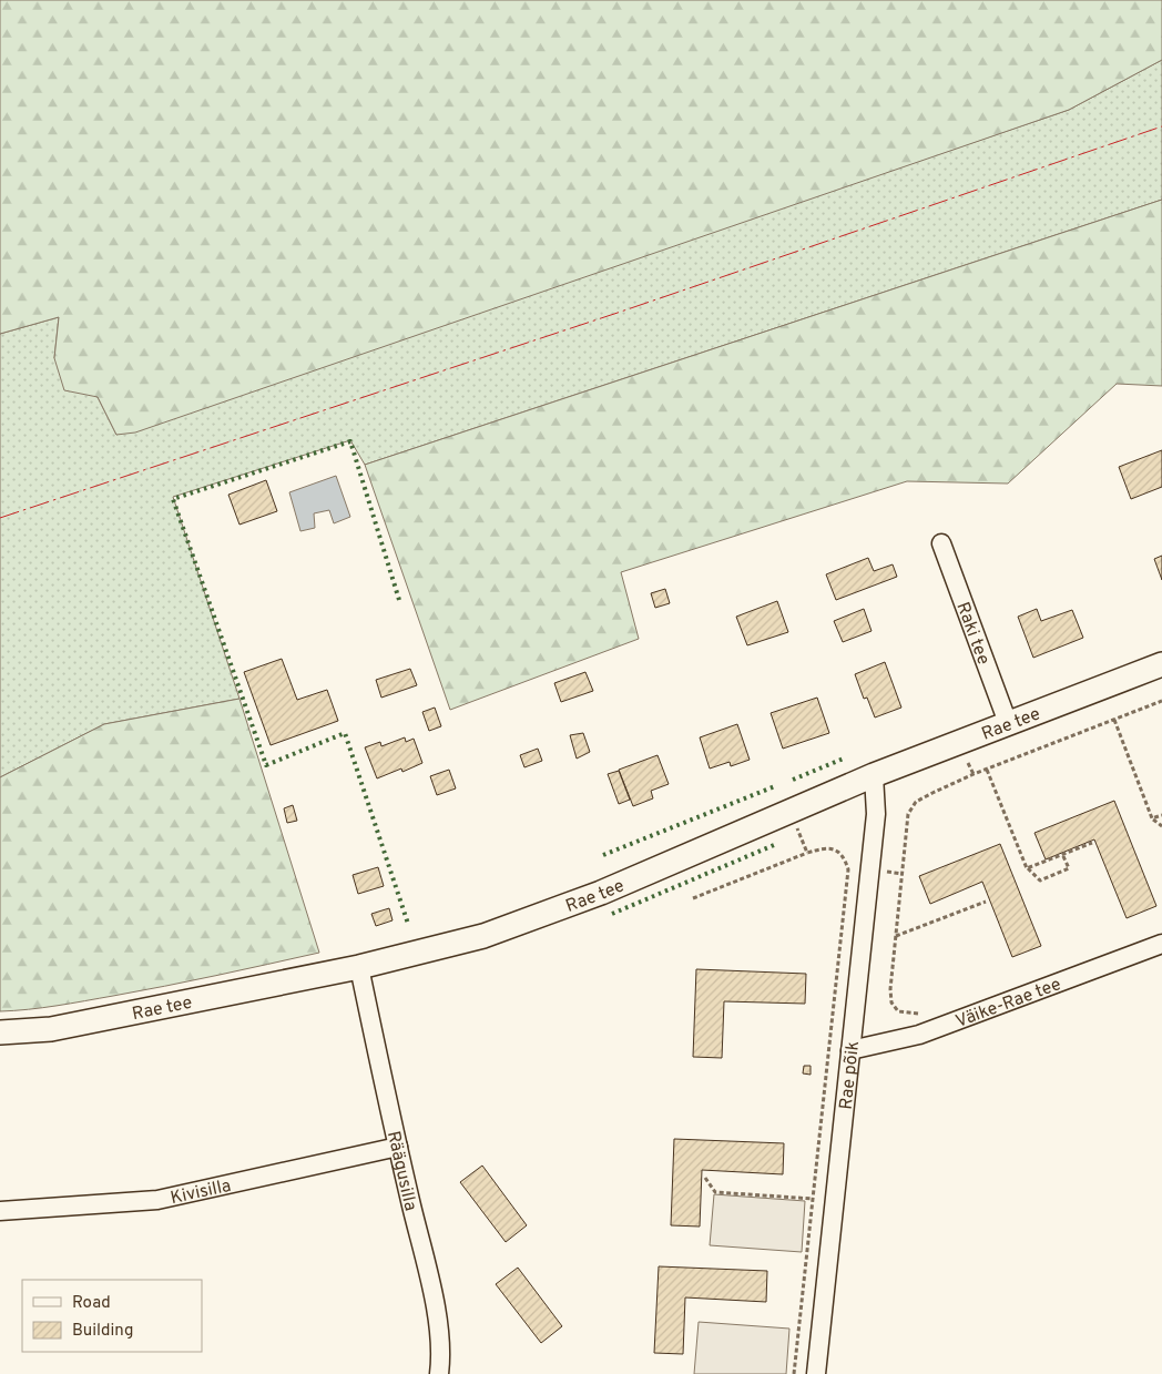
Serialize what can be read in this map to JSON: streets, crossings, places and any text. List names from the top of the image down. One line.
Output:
{"streets":{"street":["Raki tee","Rae tee","Väike-Rae tee","Rae põik","Räägusilla","Kivisilla"]},"crossings":[["Raki tee","Rae tee"],["Rae tee","Rae põik"],["Rae tee","Räägusilla"],["Väike-Rae tee","Rae põik"],["Räägusilla","Kivisilla"]],"legend":["Road","Building"]}
